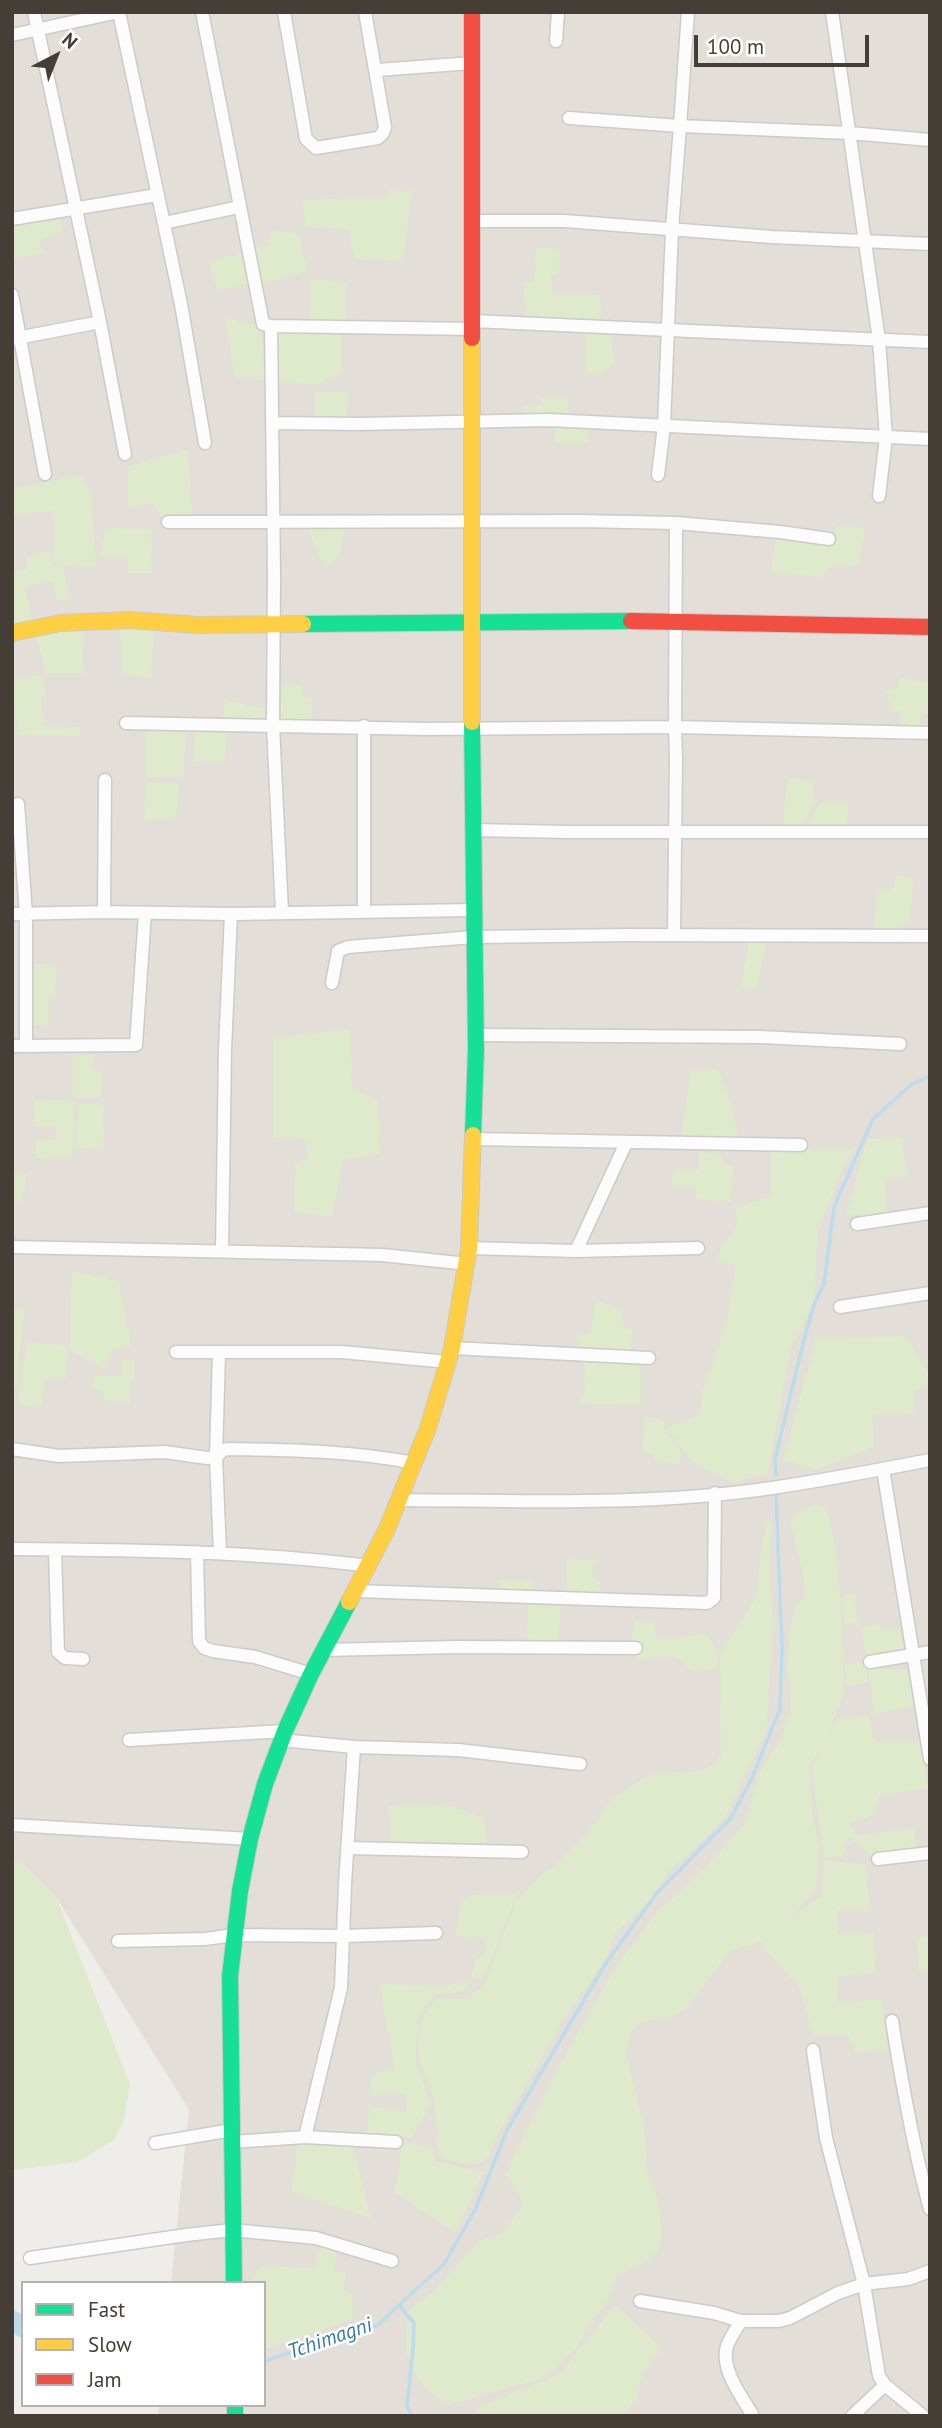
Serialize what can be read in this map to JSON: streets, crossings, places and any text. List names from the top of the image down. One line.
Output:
{"water":["Tchimagni"],"legend":["Fast","Slow","Jam"],"scale_bar":"100 m","north":"top right"}
